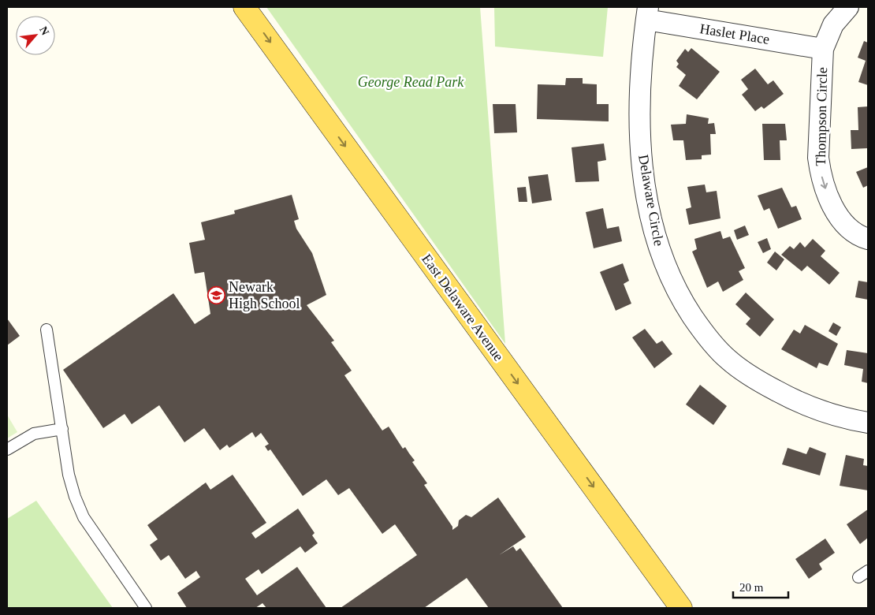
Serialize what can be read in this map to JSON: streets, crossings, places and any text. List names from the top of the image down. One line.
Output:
{"streets":{"main road":["East Delaware Avenue"],"street":["Haslet Place","Thompson Circle","Delaware Circle"]},"crossings":[["Haslet Place","Thompson Circle"],["Haslet Place","Delaware Circle"]],"one_way":["Thompson Circle","East Delaware Avenue"],"parks":["George Read Park"],"places":{"school or university":["Newark High School"]},"scale_bar":"20 m","north":"top right"}
